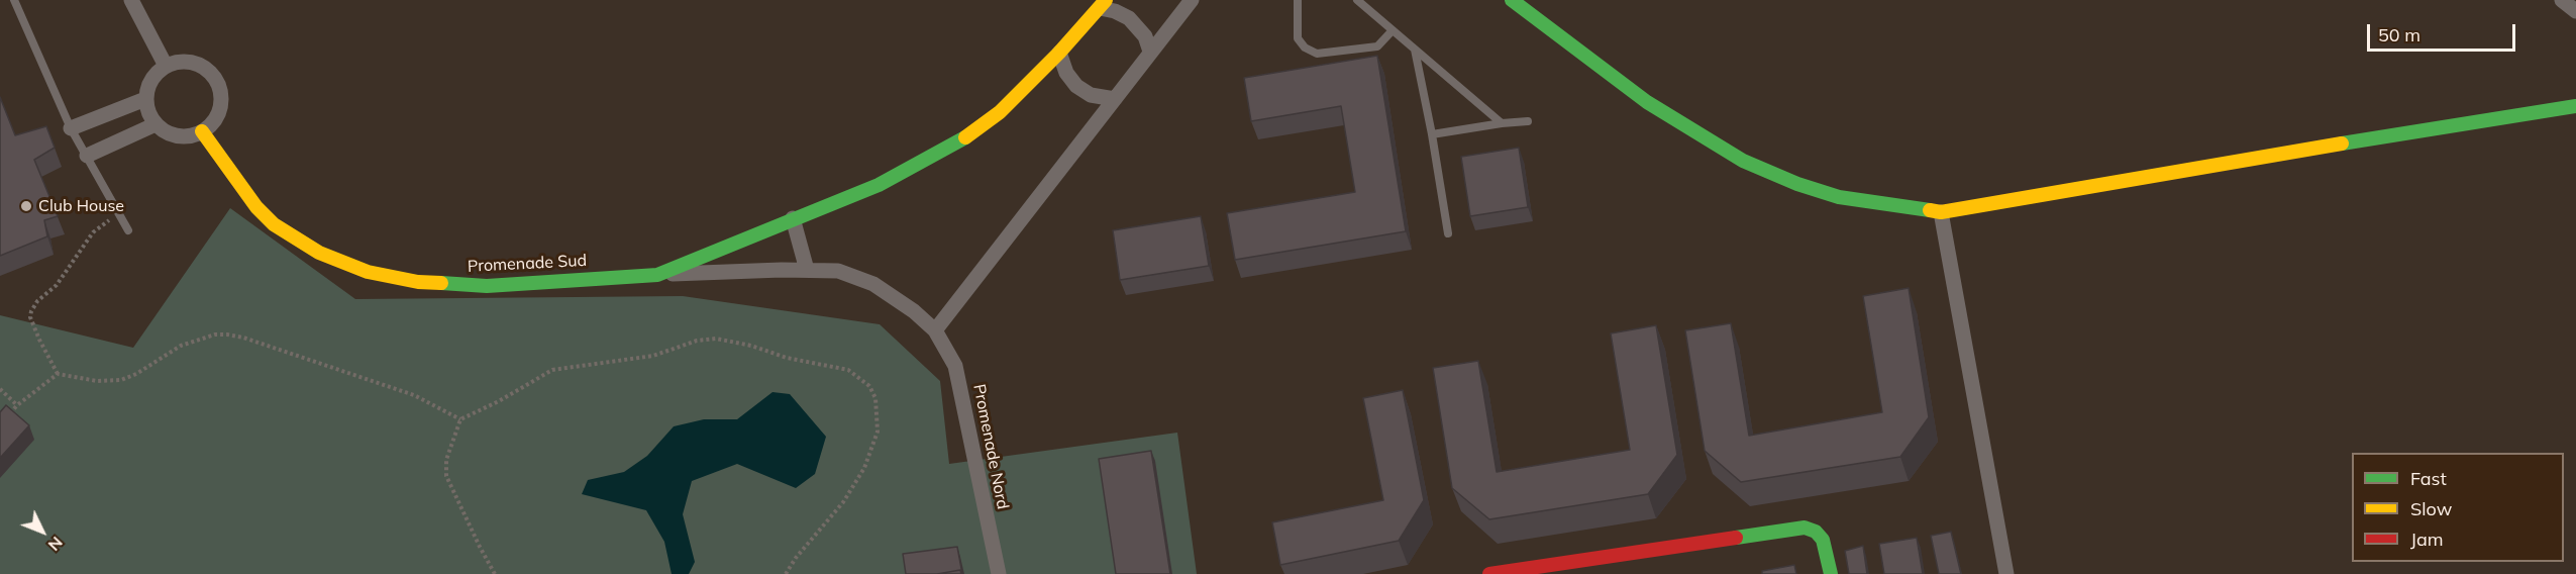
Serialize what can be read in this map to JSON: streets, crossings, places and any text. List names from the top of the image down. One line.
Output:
{"streets":{"street":["Promenade Sud","Promenade Nord"]},"crossings":[["Promenade Sud","Promenade Nord"]],"places":["Club House"],"legend":["Fast","Slow","Jam"],"scale_bar":"50 m","north":"bottom right"}
